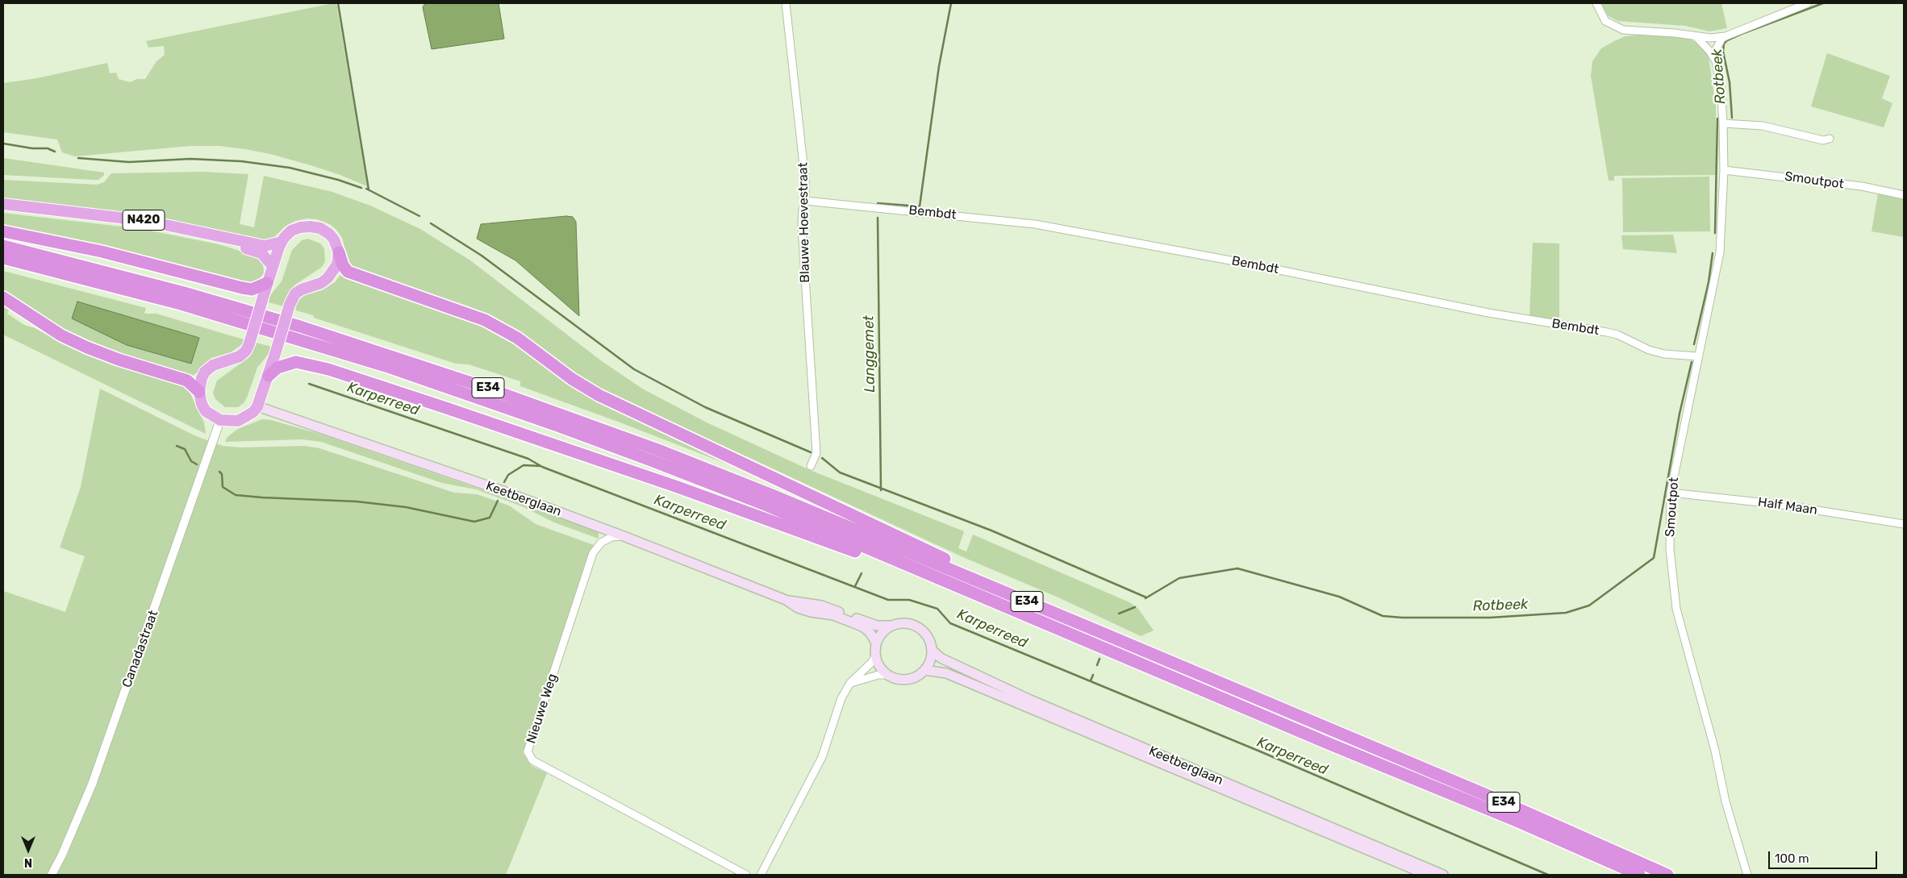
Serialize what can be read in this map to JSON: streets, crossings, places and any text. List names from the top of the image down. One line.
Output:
{"streets":{"highway":["N420","E34"],"main road":["Keetberglaan"],"street":["Smoutpot","Bembdt","Blauwe Hoevestraat","Half Maan","Canadastraat","Nieuwe Weg"]},"crossings":[["Smoutpot","Bembdt"],["Smoutpot","Half Maan"],["Bembdt","Blauwe Hoevestraat"],["Keetberglaan","Nieuwe Weg"]],"water":["Rotbeek","Langgemet","Karperreed"],"scale_bar":"100 m","north":"bottom"}
